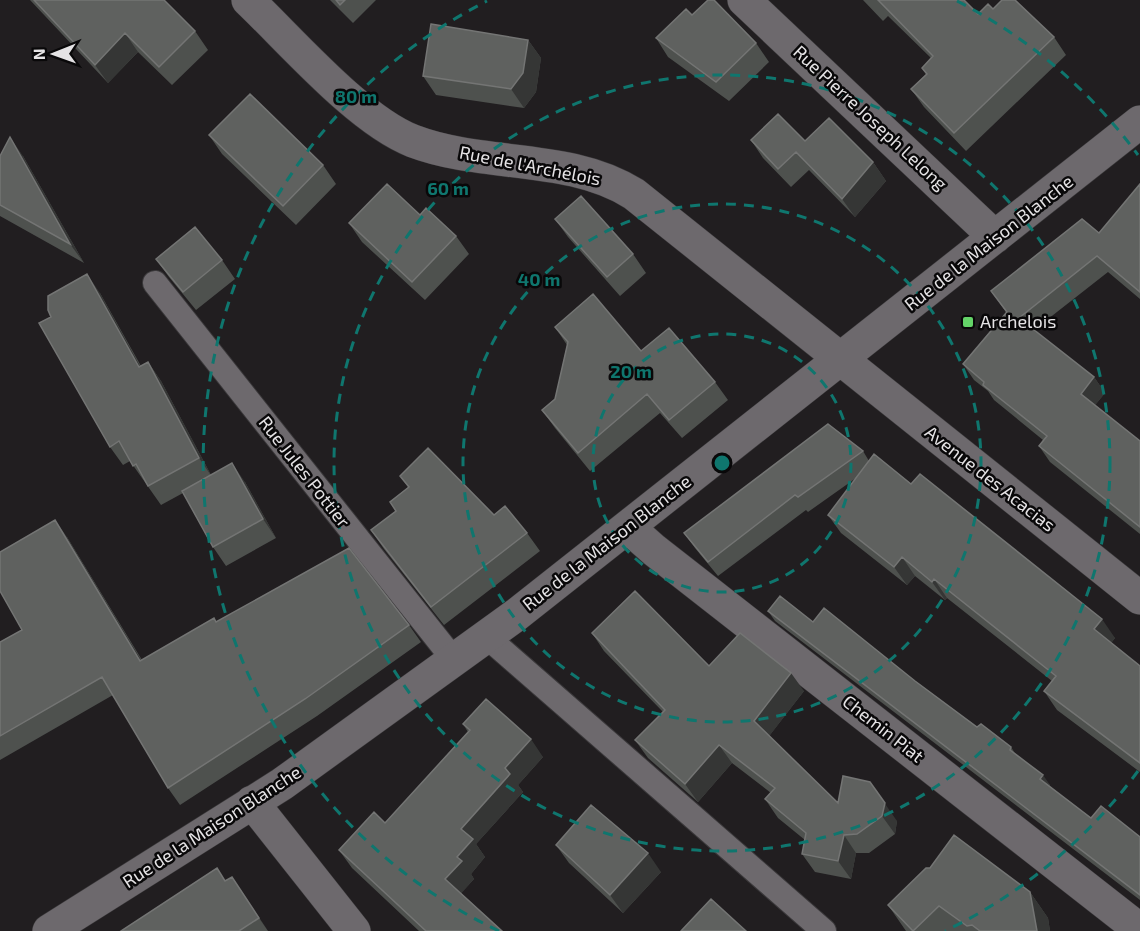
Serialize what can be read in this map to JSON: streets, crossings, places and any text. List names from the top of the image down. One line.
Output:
{"streets":{"street":["Rue Pierre Joseph Lelong","Rue de l'Archélois","Rue de la Maison Blanche","Avenue des Acacias","Chemin Piat"],"lane":["Rue Jules Pottier"]},"crossings":[["Rue Pierre Joseph Lelong","Rue de la Maison Blanche"],["Rue de l'Archélois","Rue de la Maison Blanche"],["Rue de l'Archélois","Avenue des Acacias"],["Rue de la Maison Blanche","Rue Jules Pottier"],["Rue de la Maison Blanche","Avenue des Acacias"],["Rue de la Maison Blanche","Chemin Piat"]],"places":{"transit":["Archelois"]},"north":"left","rings":["80 m","60 m","40 m","20 m"]}
